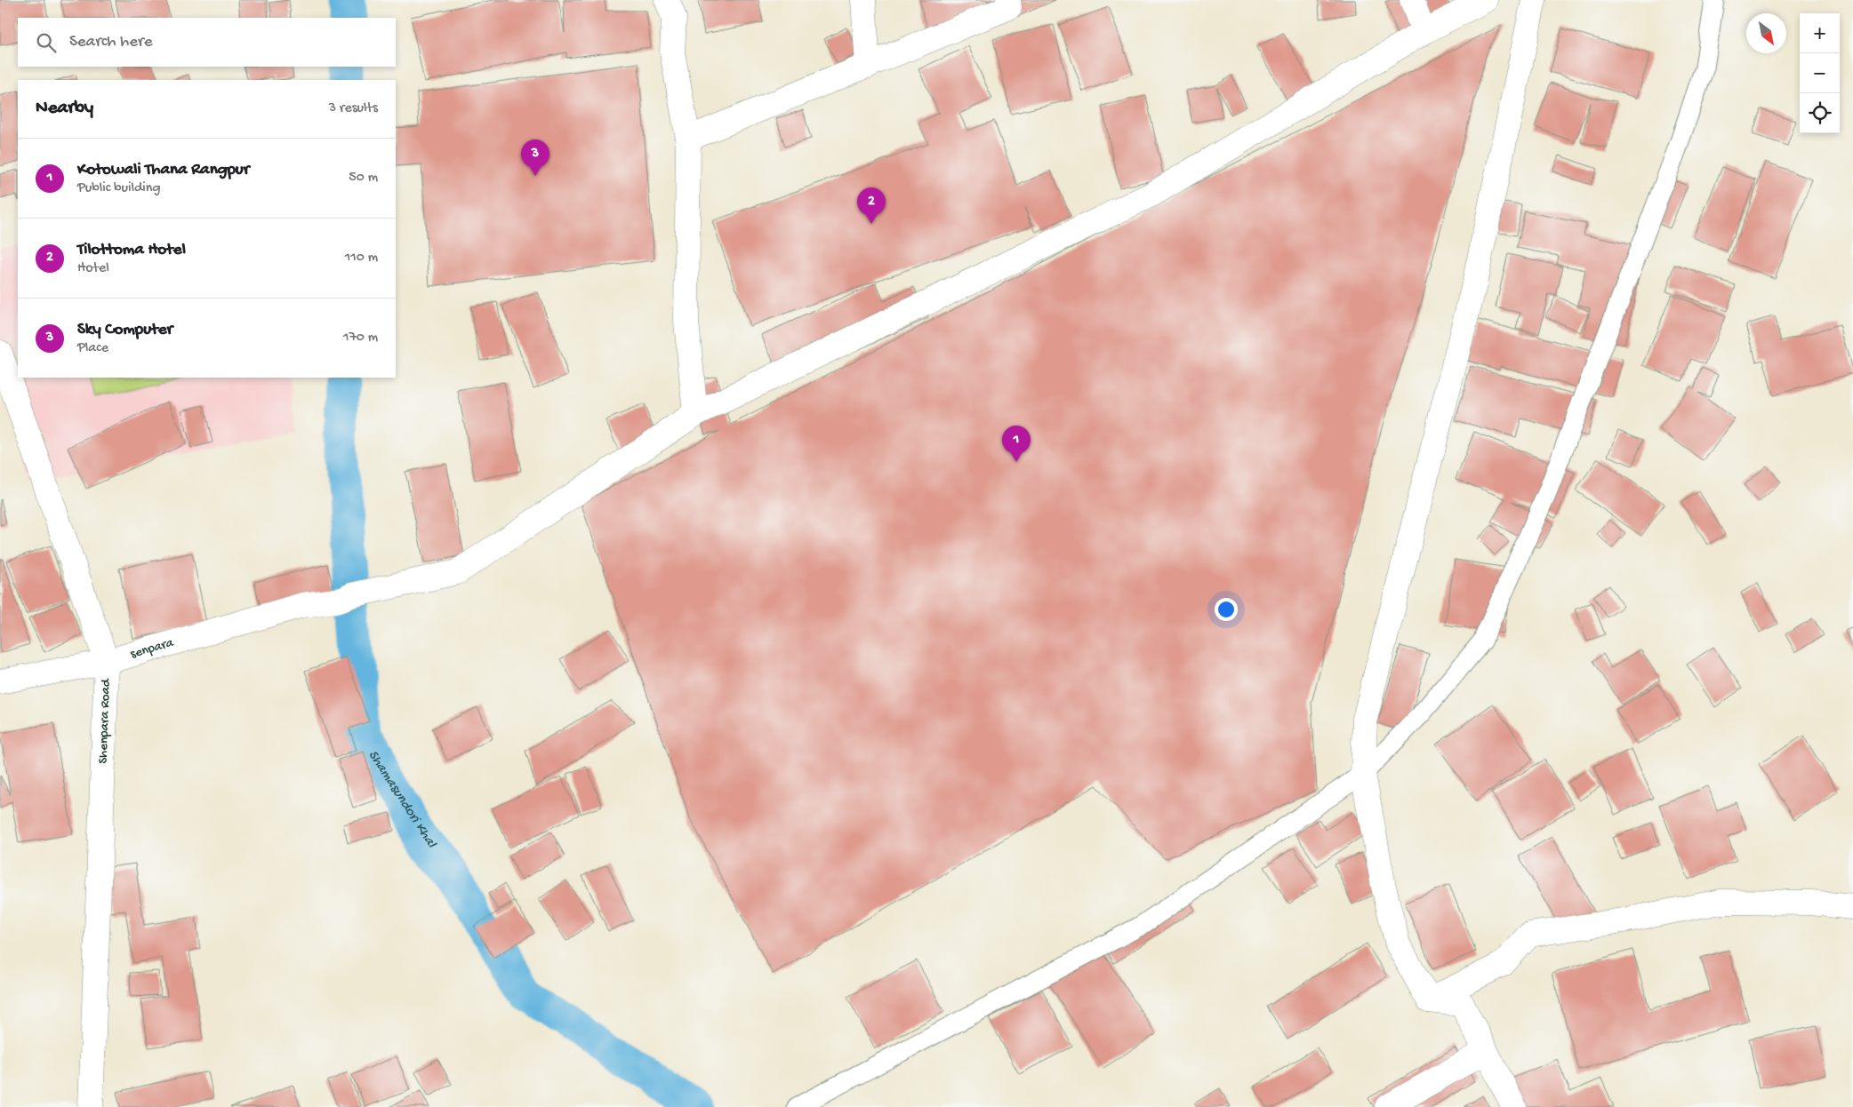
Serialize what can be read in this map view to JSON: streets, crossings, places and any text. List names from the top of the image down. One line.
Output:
{"streets":{"street":["senpara","Shenpara Road"]},"crossings":[["senpara","Shenpara Road"]],"water":["Shamasundori Khal"],"north":"bottom right","page":{"map_buttons":["+","−"],"search":"Search here","heading":["Nearby","3 results"],"list":[{"mark":"1","name":"Kotowali Thana Rangpur","note":"Public building","value":"50 m"},{"mark":"2","name":"Tilottoma Hotel","note":"Hotel","value":"110 m"},{"mark":"3","name":"Sky Computer","note":"Place","value":"170 m"}],"pins":["3","2","1"]}}
